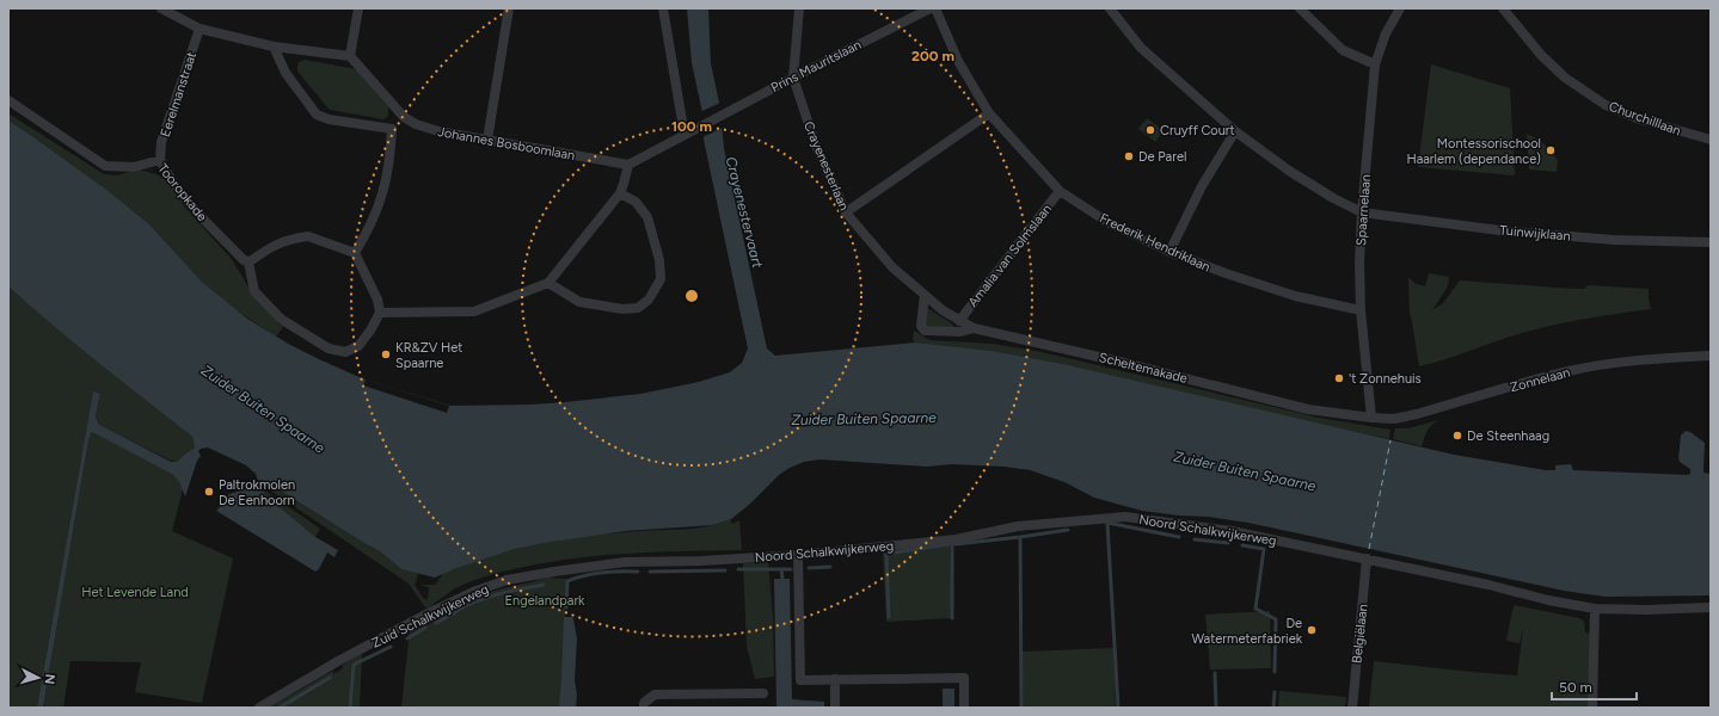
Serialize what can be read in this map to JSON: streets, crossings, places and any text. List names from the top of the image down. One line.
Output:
{"streets":{"street":["Prins Mauritslaan","Eerelmanstraat","Churchilllaan","Johannes Bosboomlaan","Crayenesterlaan","Tooropkade","Spaarnelaan","Tuinwijklaan","Frederik Hendriklaan","Amalia van Solmslaan","Scheltemakade","Zonnelaan","Noord Schalkwijkerweg","Zuid Schalkwijkerweg","Belgiëlaan"]},"crossings":[["Prins Mauritslaan","Johannes Bosboomlaan"],["Prins Mauritslaan","Crayenesterlaan"],["Eerelmanstraat","Tooropkade"],["Crayenesterlaan","Scheltemakade"],["Spaarnelaan","Tuinwijklaan"],["Spaarnelaan","Frederik Hendriklaan"],["Spaarnelaan","Scheltemakade"],["Spaarnelaan","Zonnelaan"],["Frederik Hendriklaan","Amalia van Solmslaan"],["Amalia van Solmslaan","Scheltemakade"],["Scheltemakade","Zonnelaan"],["Noord Schalkwijkerweg","Zuid Schalkwijkerweg"],["Noord Schalkwijkerweg","Belgiëlaan"]],"water":["Crayenestervaart","Zuider Buiten Spaarne"],"parks":["Het Levende Land","Engelandpark"],"places":["Cruyff Court","Montessorischool Haarlem (dependance)","De Parel","KR&ZV Het Spaarne","'t Zonnehuis","De Steenhaag","Paltrokmolen De Eenhoorn","De Watermeterfabriek"],"scale_bar":"50 m","north":"right","rings":["200 m","100 m"]}
